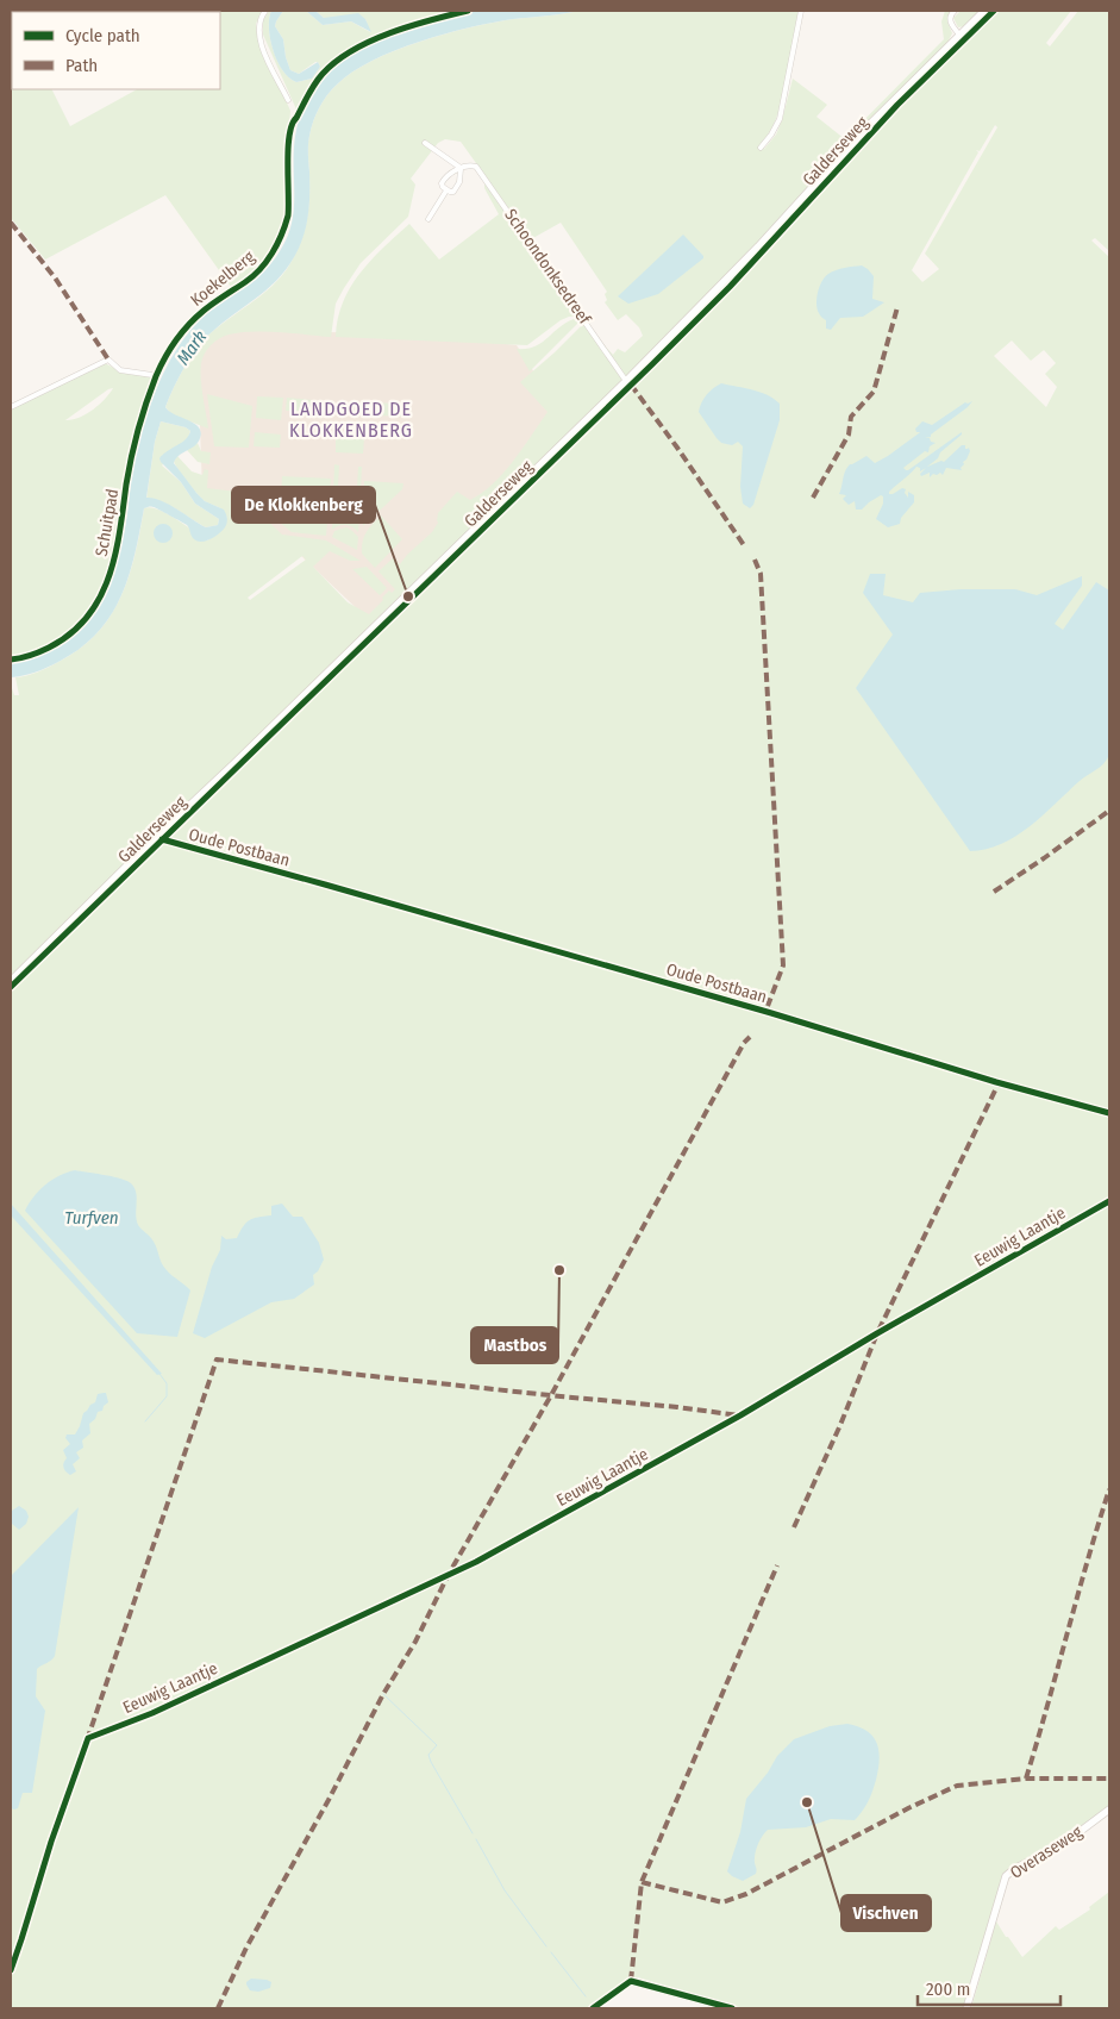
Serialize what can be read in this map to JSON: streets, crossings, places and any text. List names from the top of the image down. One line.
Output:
{"streets":{"street":["Galderseweg","Schoondonksedreef","Oude Postbaan","Overaseweg"],"cycle path":["Koekelberg","Eeuwig Laantje"]},"crossings":[["Galderseweg","Schoondonksedreef"],["Galderseweg","Oude Postbaan"]],"districts":["LANDGOED DE KLOKKENBERG"],"water":["Mark","Turfven"],"places":["De Klokkenberg","Mastbos","Vischven"],"legend":["Cycle path","Path"],"scale_bar":"200 m"}
